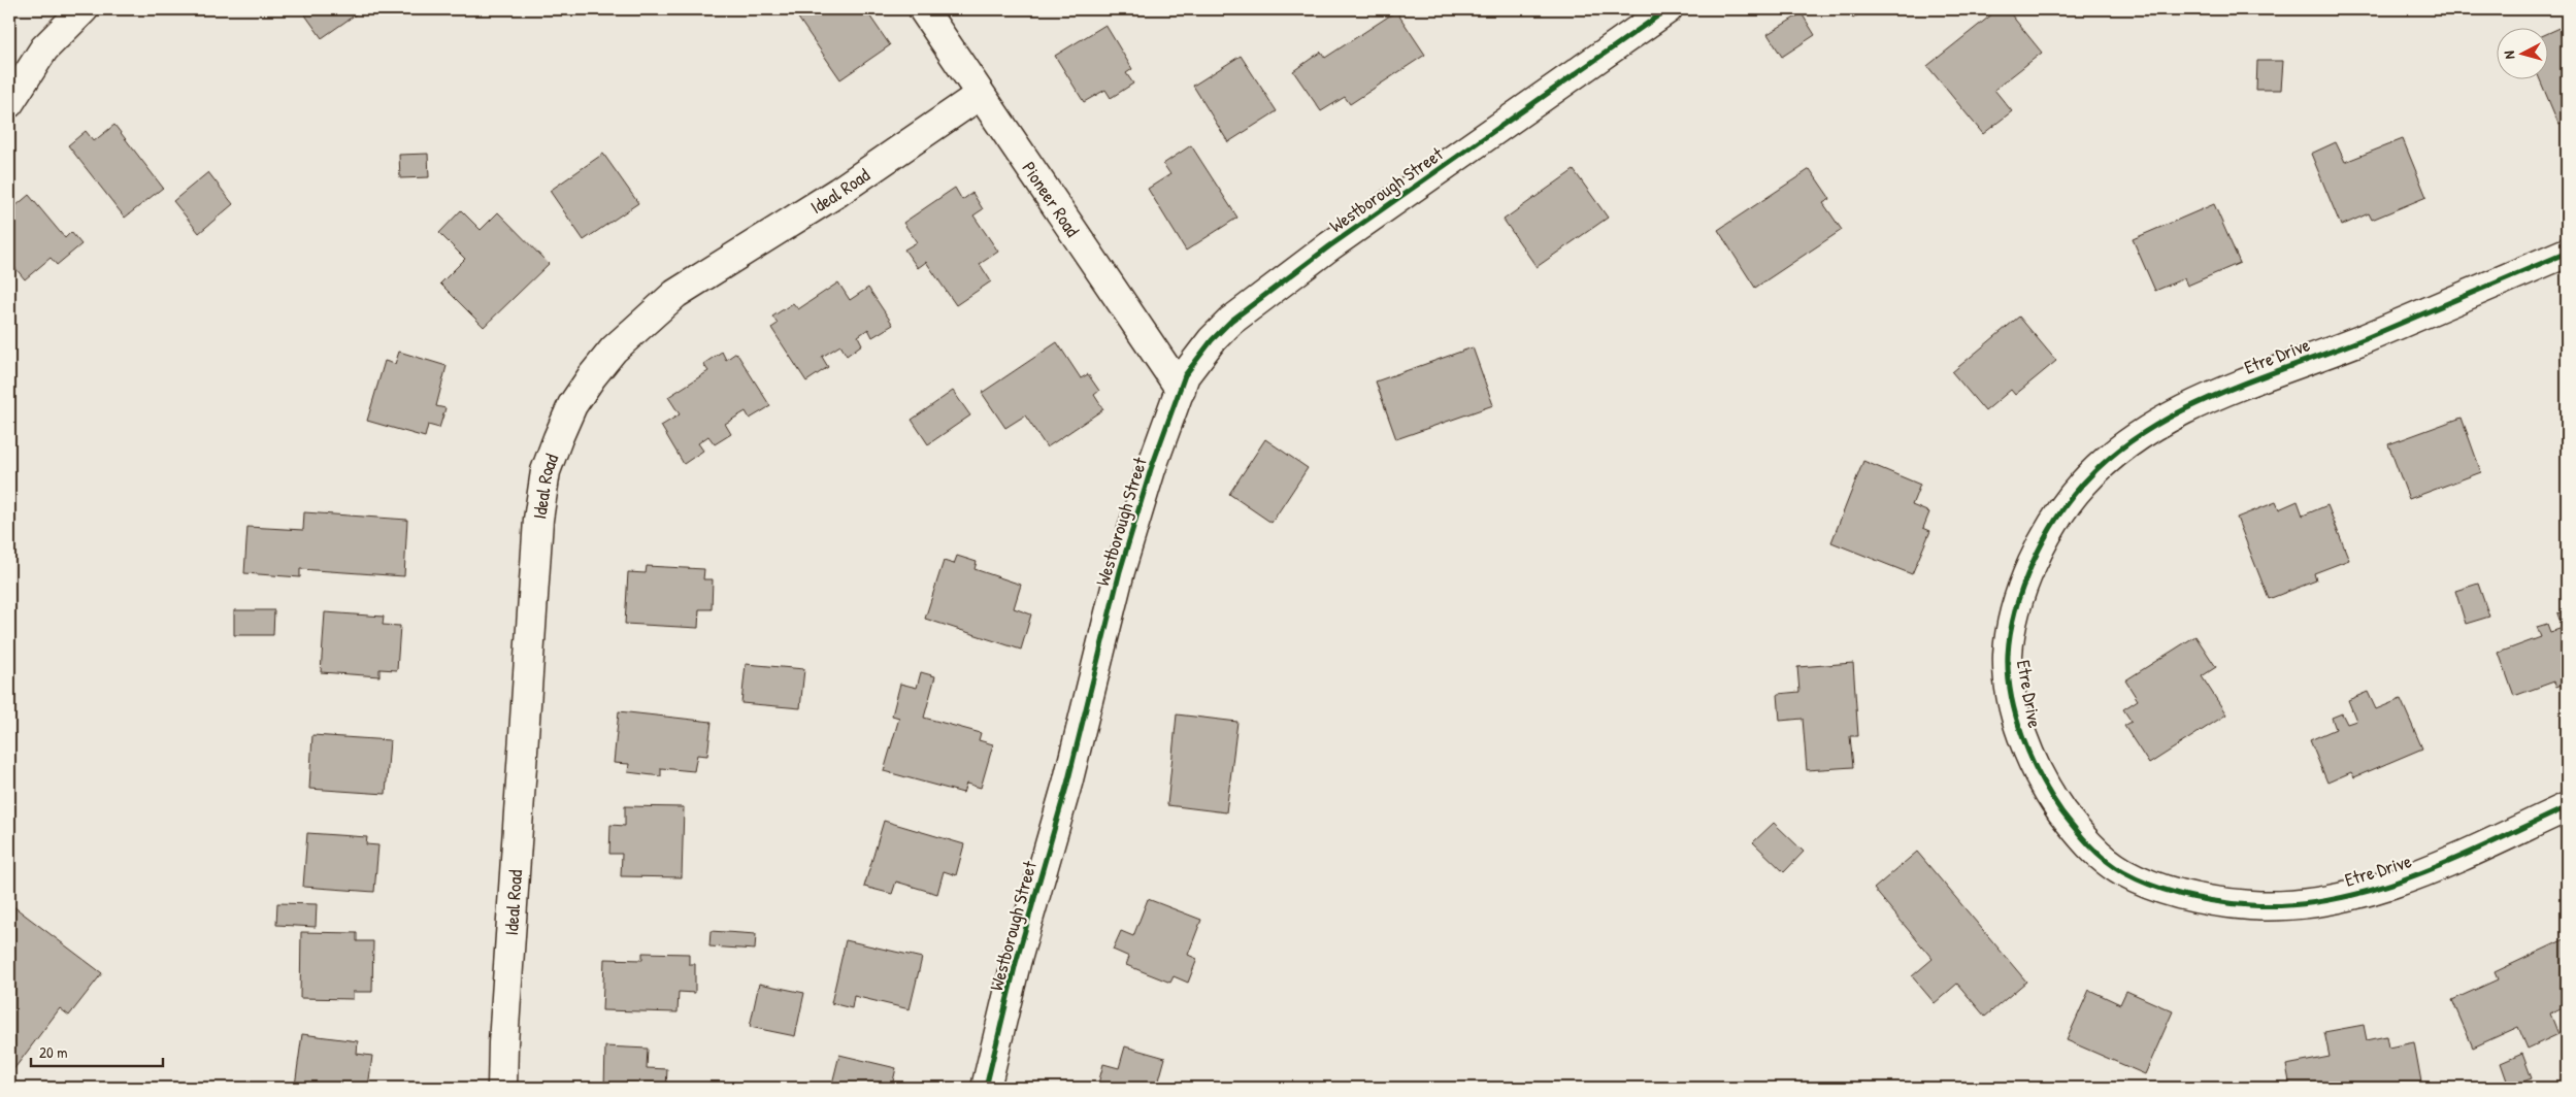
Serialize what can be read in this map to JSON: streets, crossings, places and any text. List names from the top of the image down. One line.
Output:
{"streets":{"street":["Ideal Road","Westborough Street","Pioneer Road","Etre Drive"]},"crossings":[["Ideal Road","Pioneer Road"],["Westborough Street","Pioneer Road"]],"scale_bar":"20 m","north":"left"}
